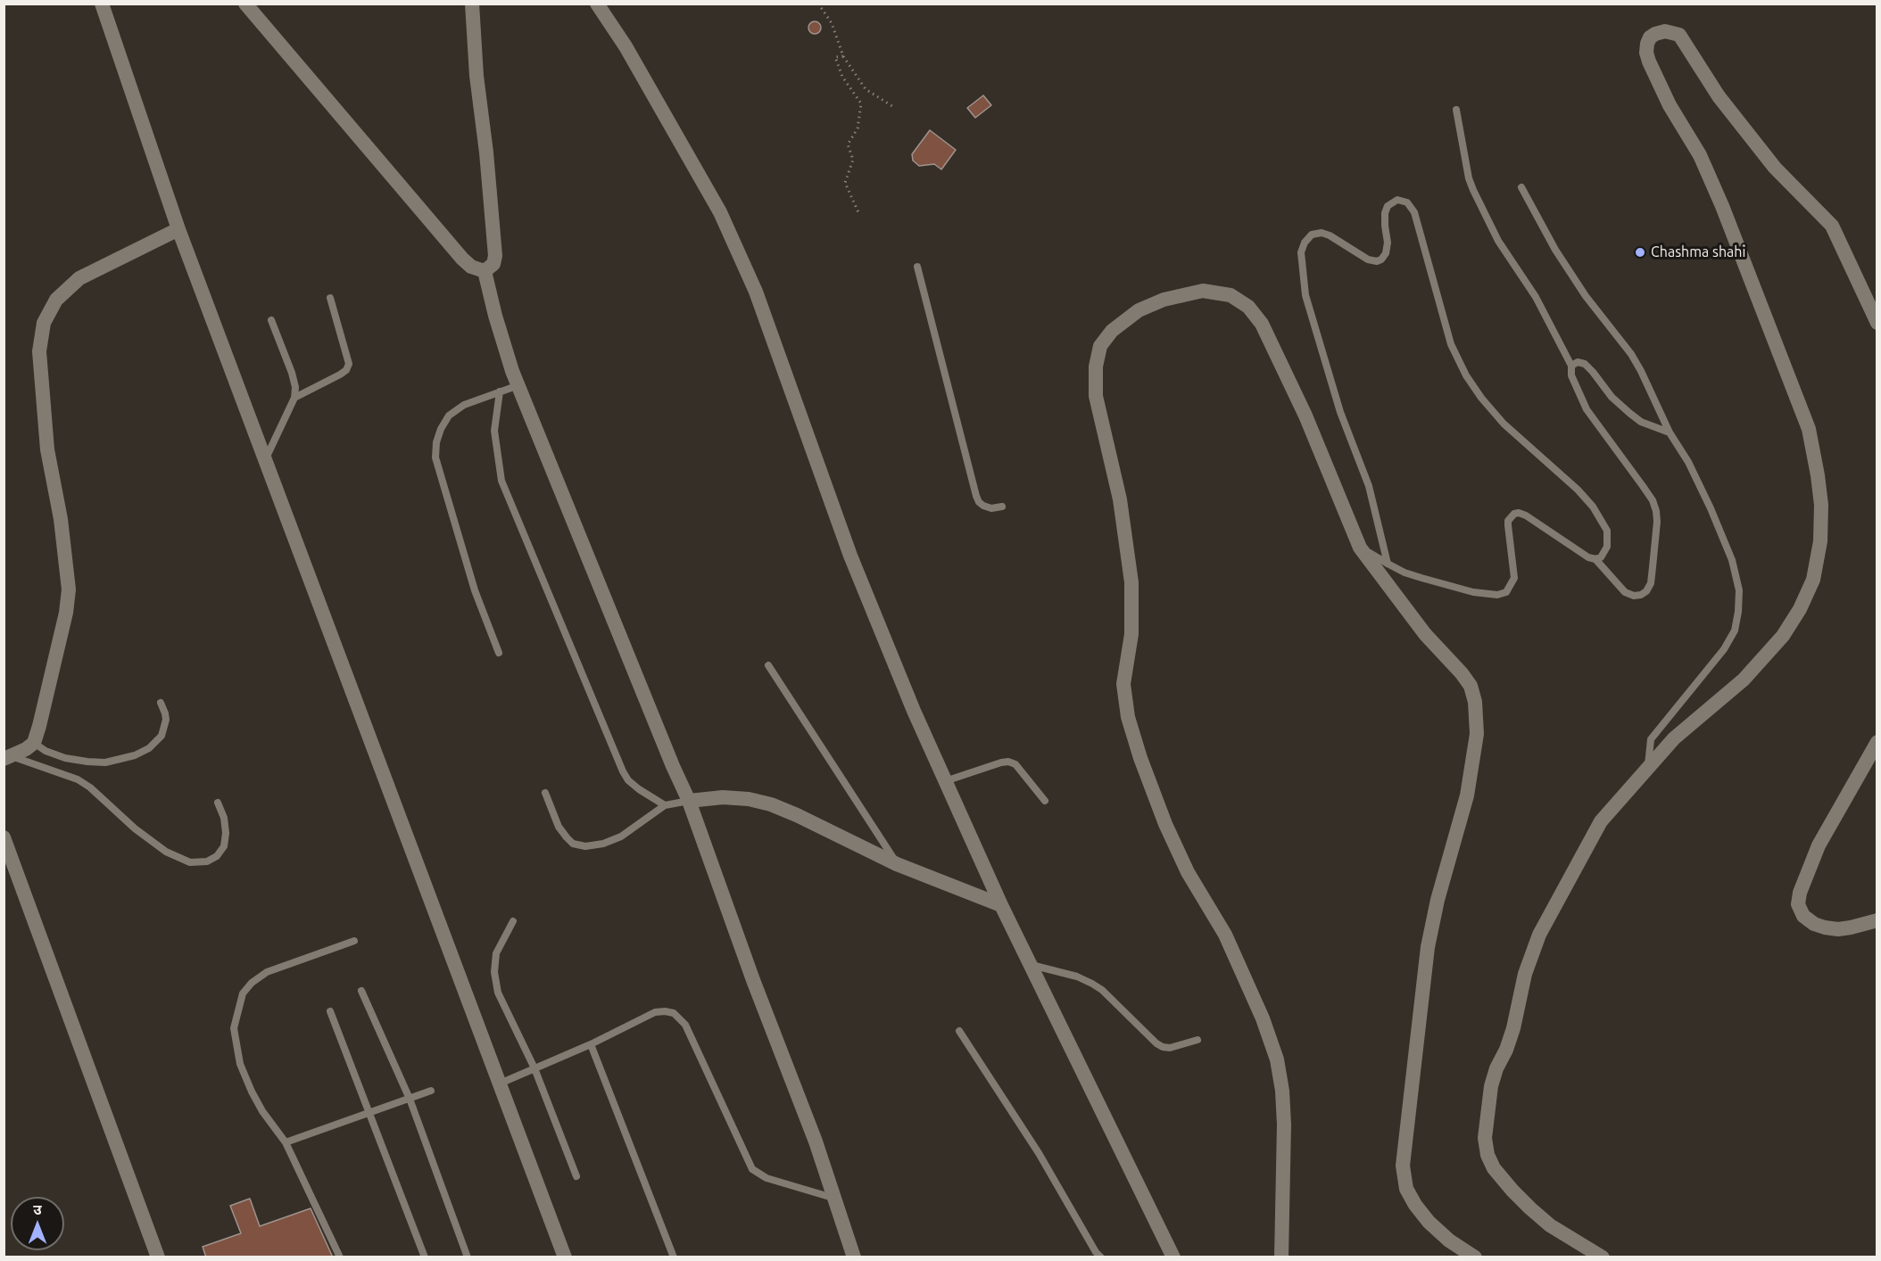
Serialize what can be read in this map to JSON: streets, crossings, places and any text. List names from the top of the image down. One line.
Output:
{"places":["Chashma shahi"],"north":"top"}
